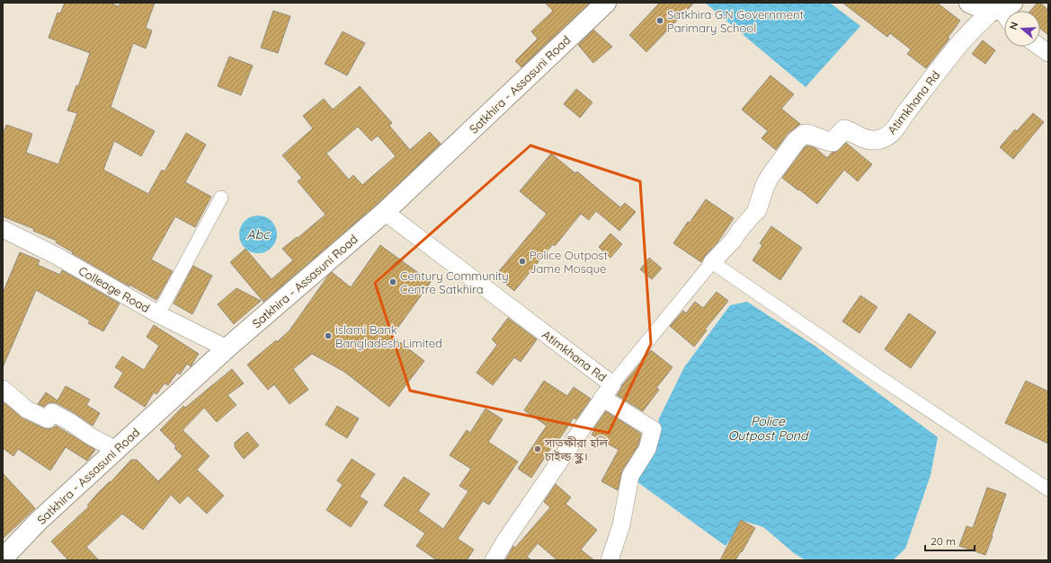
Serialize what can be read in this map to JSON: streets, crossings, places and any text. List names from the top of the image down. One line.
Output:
{"streets":{"main road":["Satkhira - Assasuni Road","Atimkhana Rd"],"street":["Colleage Road"]},"crossings":[["Satkhira - Assasuni Road","Atimkhana Rd"],["Satkhira - Assasuni Road","Colleage Road"]],"water":["Abc","Police Outpost Pond"],"places":["Satkhira G.N Government Parimary School","Police Outpost Jame Mosque","Century Community Centre Satkhira","islami Bank Bangladesh Limited","সাতক্ষীরা হলি চাইল্ড স্কুল।"],"scale_bar":"20 m","north":"left"}
